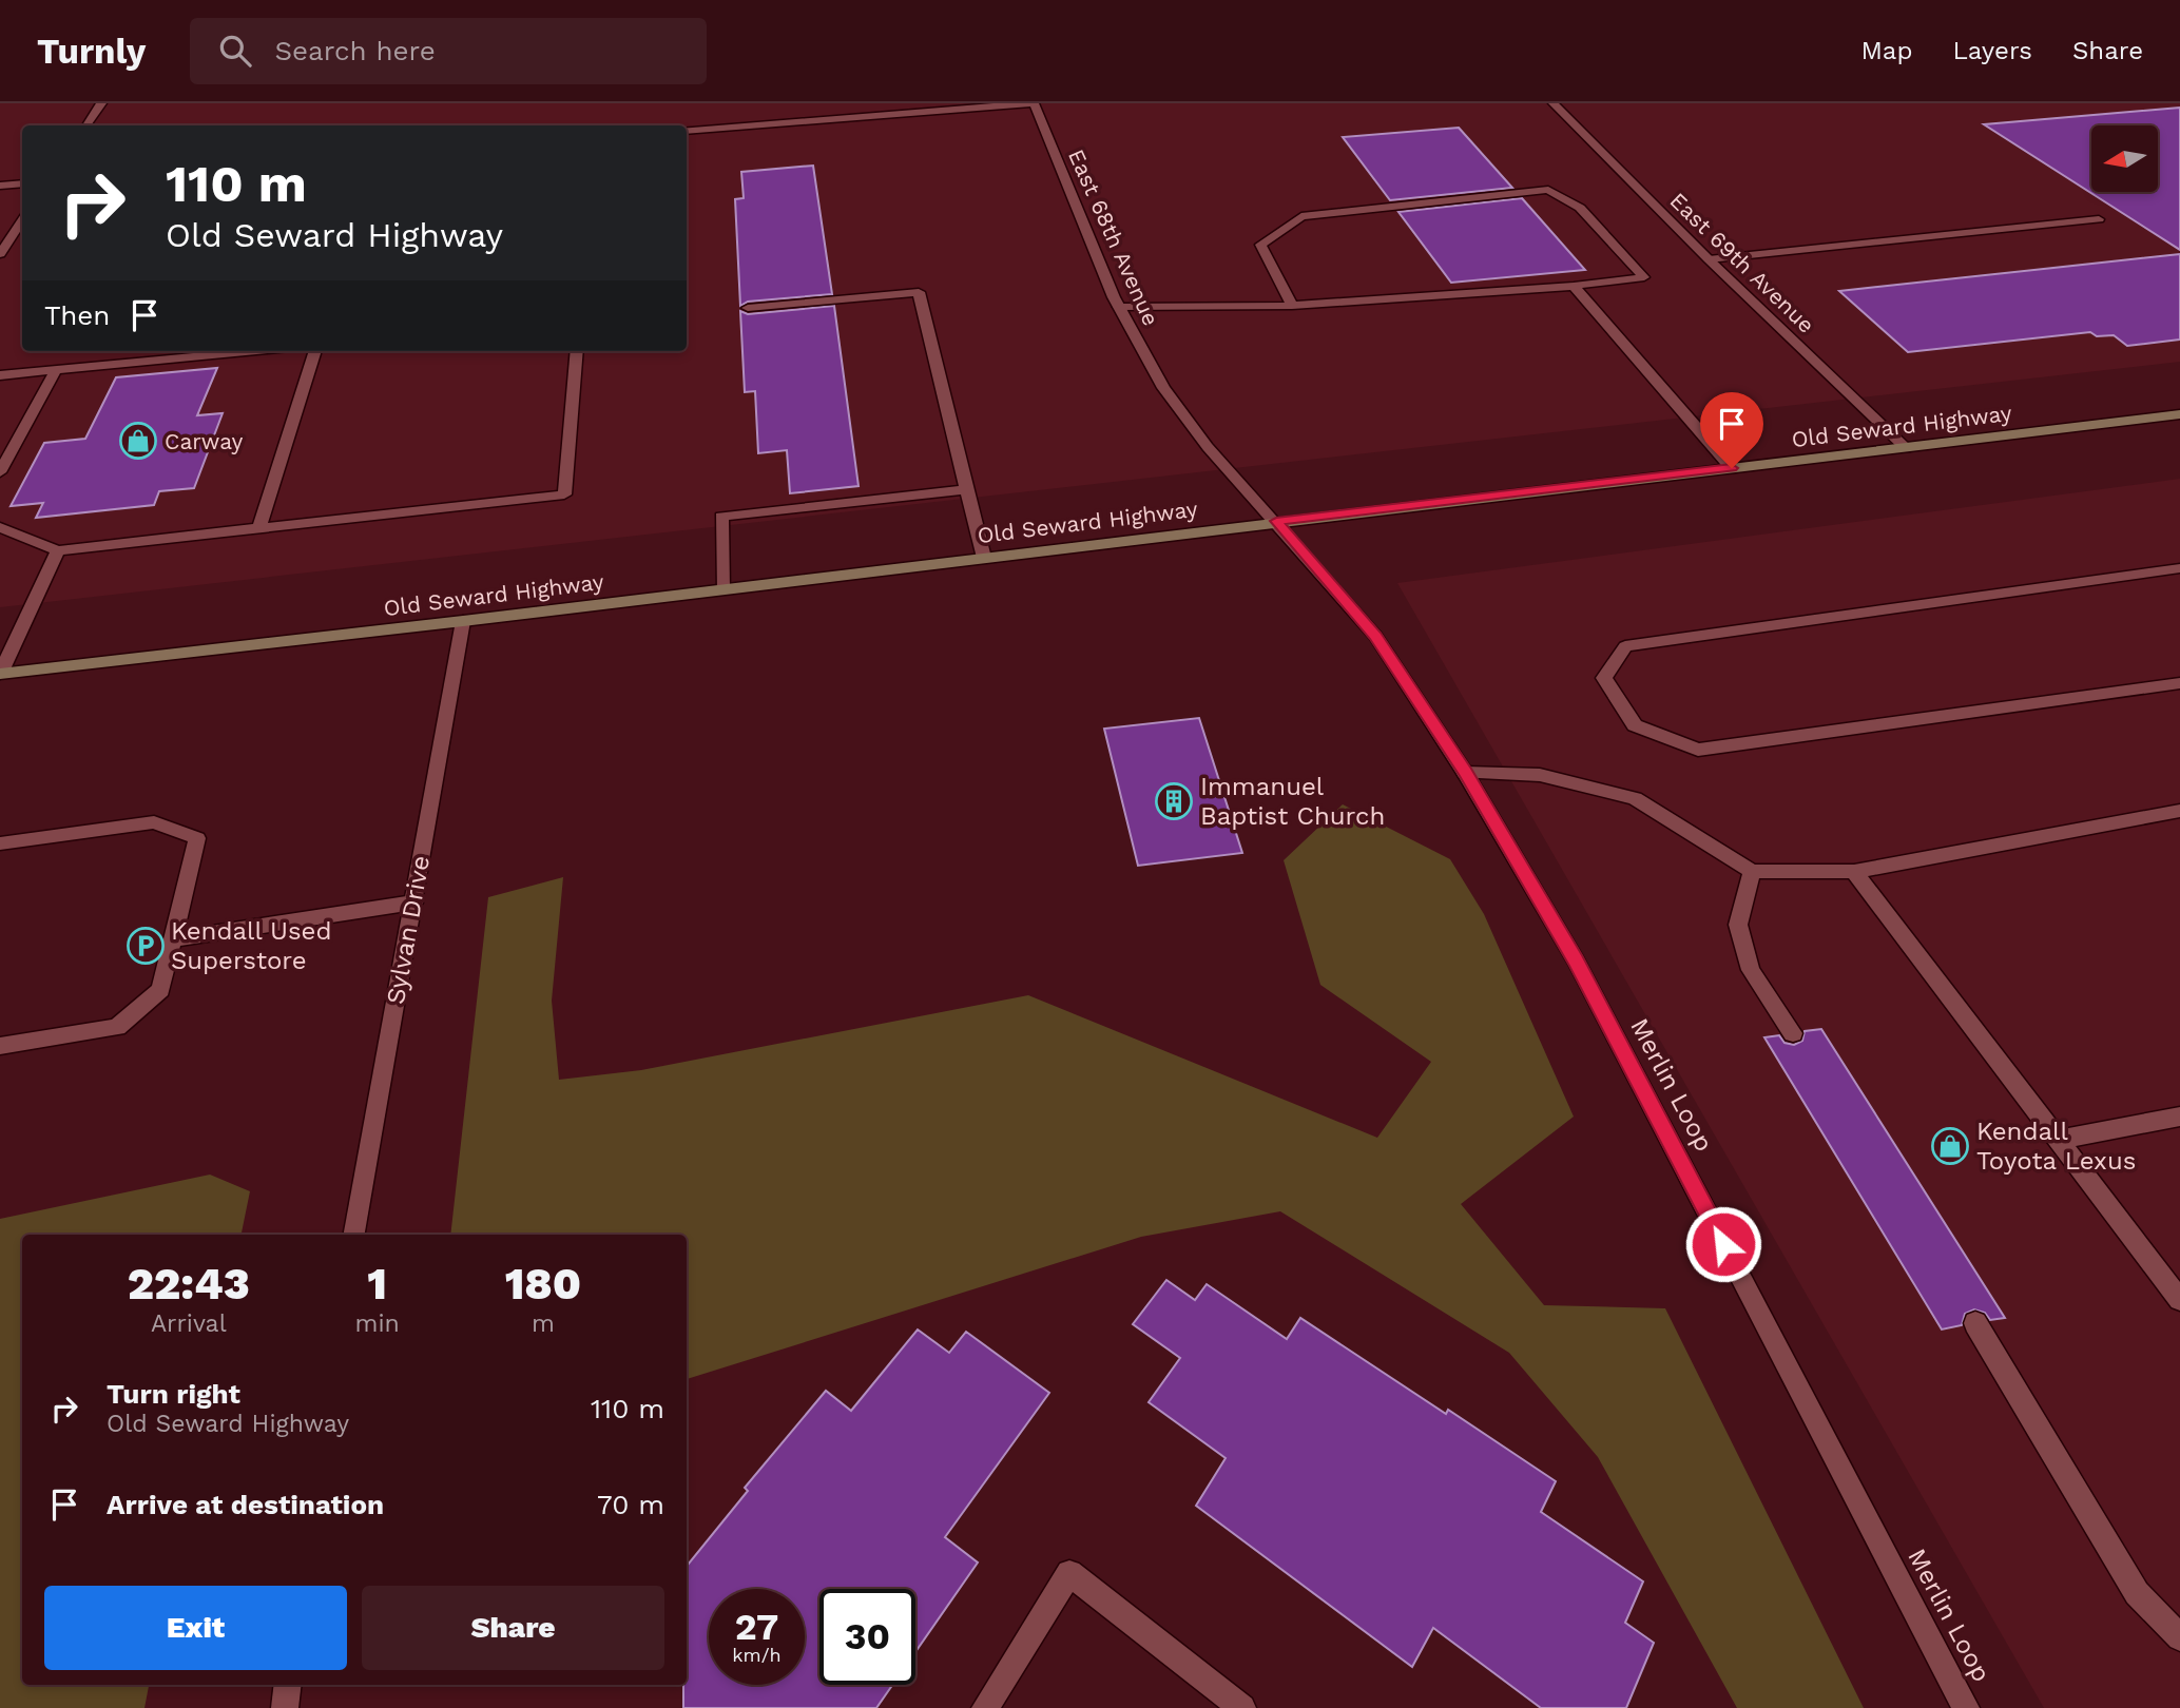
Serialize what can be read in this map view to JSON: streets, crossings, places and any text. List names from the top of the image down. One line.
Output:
{"streets":{"main road":["Old Seward Highway"],"street":["East 68th Avenue","East 69th Avenue","Sylvan Drive","Merlin Loop"]},"crossings":[["East 68th Avenue","Old Seward Highway"],["East 68th Avenue","Merlin Loop"],["East 69th Avenue","Old Seward Highway"],["Old Seward Highway","Sylvan Drive"],["Old Seward Highway","Merlin Loop"]],"places":{"shop":["Carway","Kendall Toyota Lexus"],"building":["Immanuel Baptist Church"],"parking":["Kendall Used Superstore"]},"north":"left","page":{"header":"Turnly","search":"Search here","nav":["Map","Layers","Share"],"turn":["110 m","Old Seward Highway"],"then":"Then","eta":["22:43","Arrival","1","min","180","m"],"list":[{"name":"Turn right","note":"Old Seward Highway","value":"110 m"},{"name":"Arrive at destination","value":"70 m"}],"buttons":["Exit","Share"],"speed":"27 km/h","limit":"30"}}
